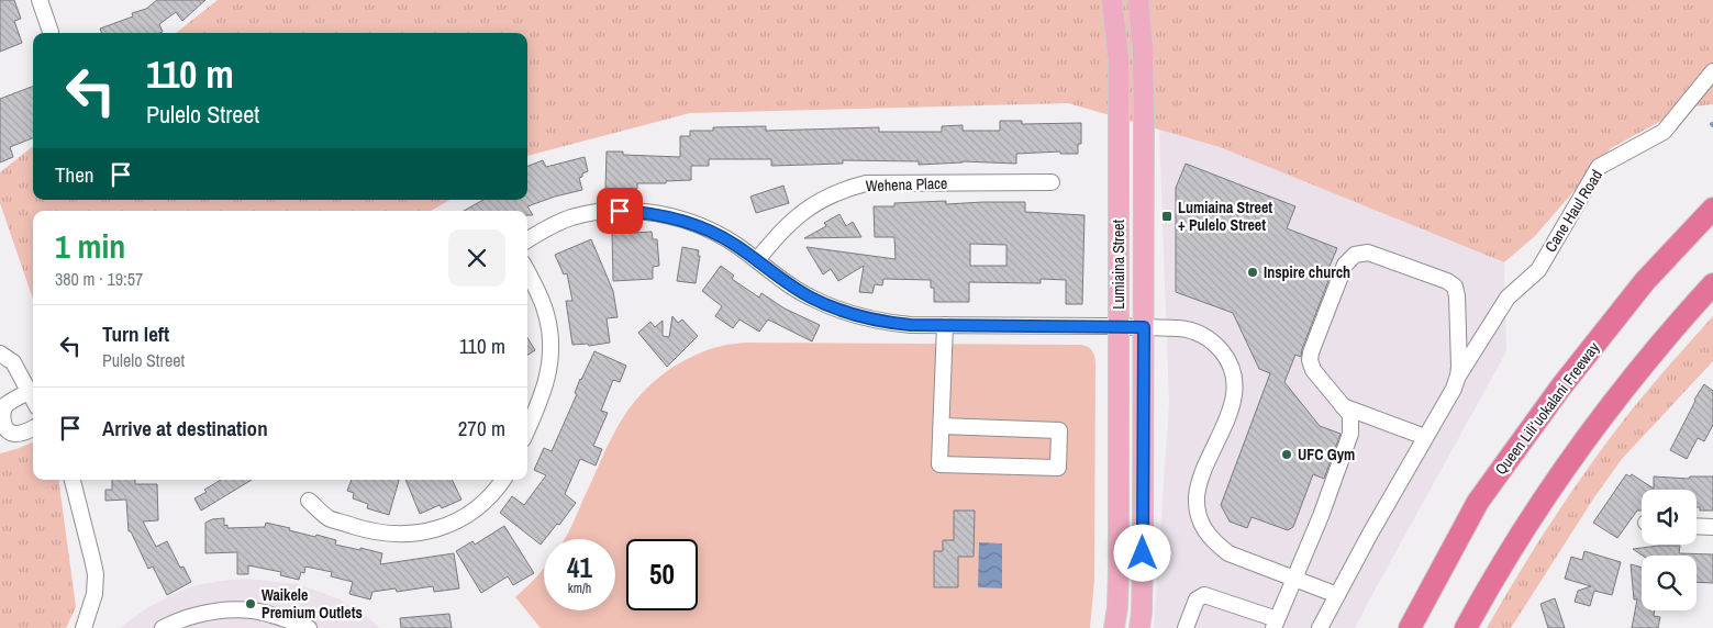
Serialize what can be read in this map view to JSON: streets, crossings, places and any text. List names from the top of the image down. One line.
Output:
{"streets":{"highway":["Queen Liliʻuokalani Freeway"],"main road":["Lumiaina Street"],"street":["Wehena Place","Cane Haul Road"]},"places":{"transit":["Lumiaina Street + Pulelo Street"],"other":["Inspire church","UFC Gym","Waikele Premium Outlets"]},"page":{"turn":["110 m","Pulelo Street"],"then":"Then","heading":["1 min","380 m · 19:57"],"list":[{"name":"Turn left","note":"Pulelo Street","value":"110 m"},{"name":"Arrive at destination","value":"270 m"}],"speed":"41 km/h","limit":"50"}}
